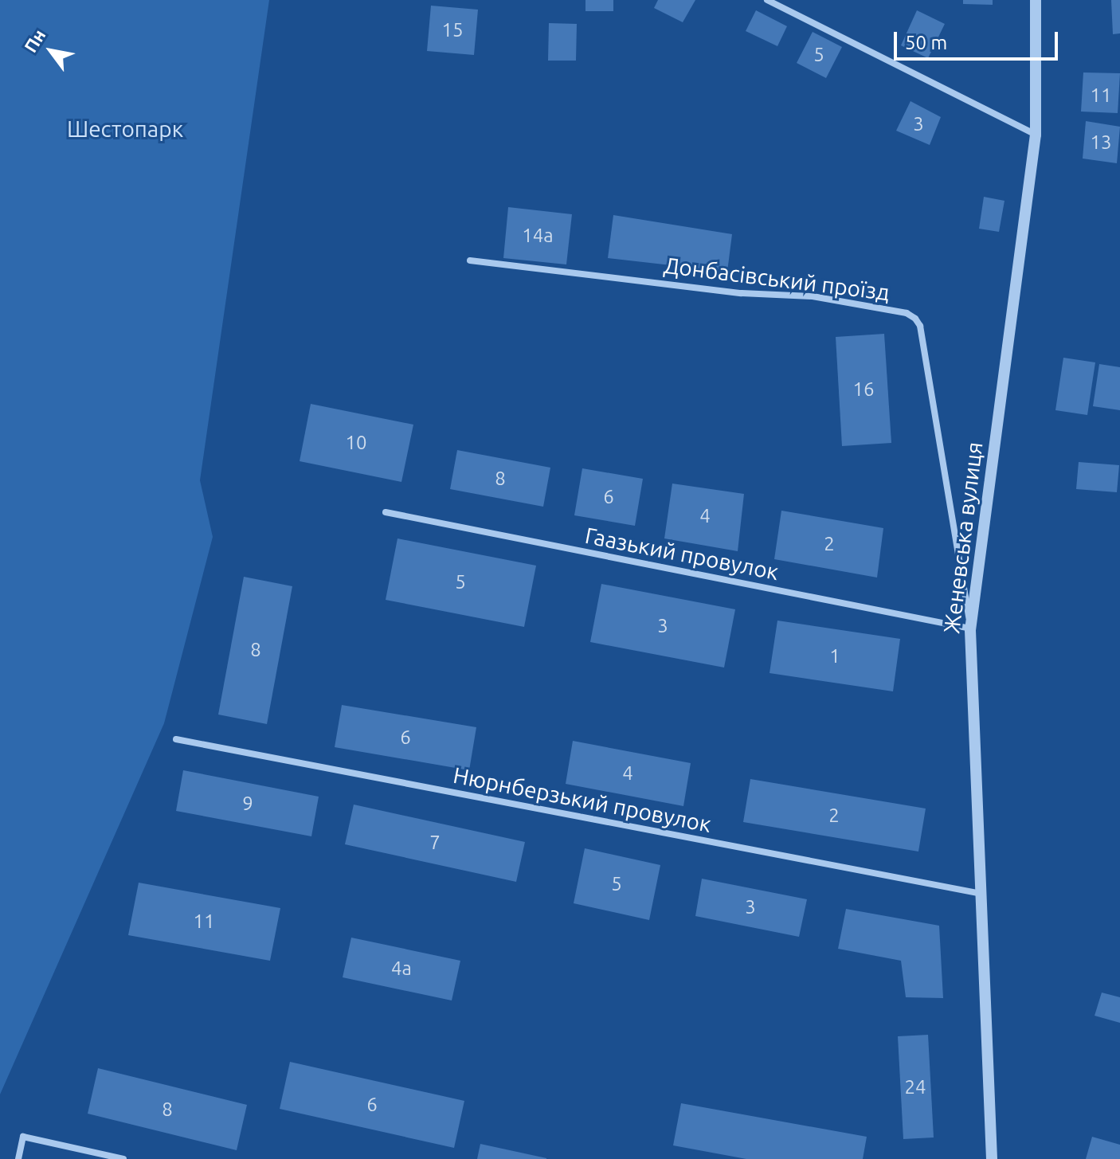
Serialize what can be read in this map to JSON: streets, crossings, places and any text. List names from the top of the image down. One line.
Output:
{"streets":{"street":["Донбасівський проїзд","Женевська вулиця","Гаазький провулок","Нюрнберзький провулок"]},"crossings":[["Донбасівський проїзд","Женевська вулиця"],["Донбасівський проїзд","Гаазький провулок"],["Женевська вулиця","Гаазький провулок"],["Женевська вулиця","Нюрнберзький провулок"]],"parks":["Шестопарк"],"house_numbers":["15","5","11","3","13","14а","16","10","8","6","4","2","5","3","8","1","6","4","9","2","7","5","3","11","4а","24","6","8"],"scale_bar":"50 m","north":"top left"}
